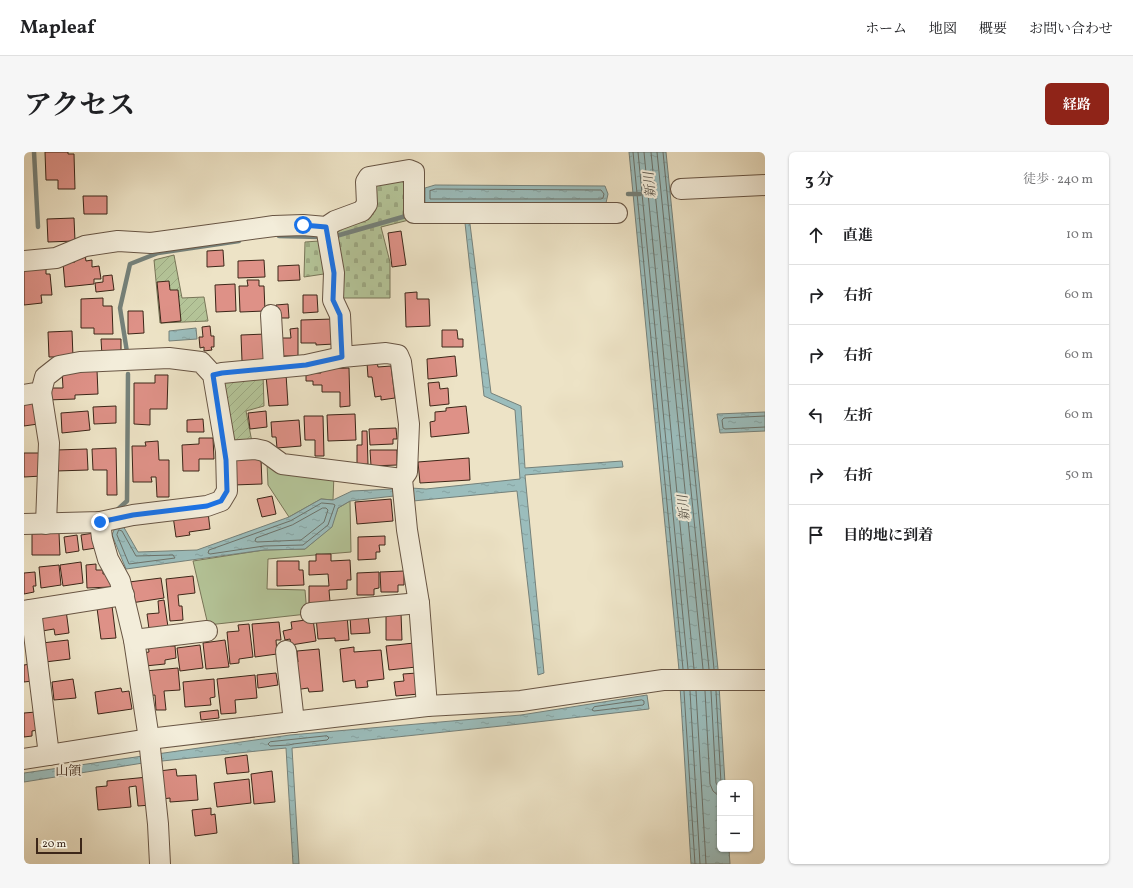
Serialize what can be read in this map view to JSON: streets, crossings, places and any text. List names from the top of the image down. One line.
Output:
{"districts":["山領"],"water":["新川"],"scale_bar":"20 m","page":{"header":"Mapleaf","nav":["ホーム","地図","概要","お問い合わせ"],"title":"アクセス","buttons":"経路","heading":["3 分","徒歩 · 240 m"],"list":[["直進","10 m"],["右折","60 m"],["右折","60 m"],["左折","60 m"],["右折","50 m"],"目的地に到着"],"map_buttons":["+","−"],"scale":"20 m"}}
